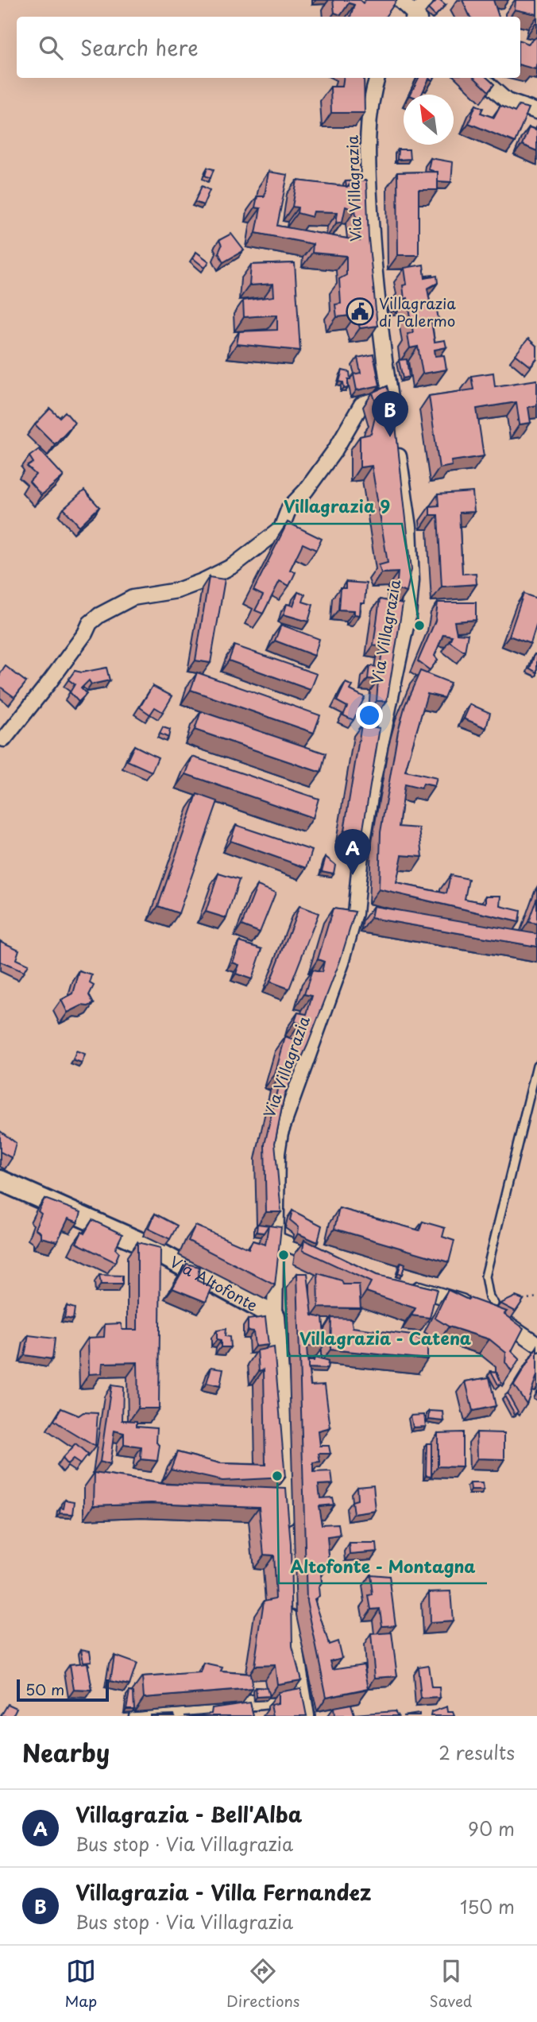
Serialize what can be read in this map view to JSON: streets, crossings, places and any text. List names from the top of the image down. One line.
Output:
{"streets":{"main road":["Via Altofonte"],"street":["Via Villagrazia"]},"crossings":[["Via Villagrazia","Via Altofonte"]],"places":{"public building":["Villagrazia di Palermo"],"other":["Villagrazia 9","Villagrazia - Catena","Altofonte - Montagna"]},"scale_bar":"50 m","north":"top left","page":{"search":"Search here","pins":["B","A"],"scale":"50 m","heading":["Nearby","2 results"],"list":[{"mark":"A","name":"Villagrazia - Bell'Alba","note":"Bus stop · Via Villagrazia","value":"90 m"},{"mark":"B","name":"Villagrazia - Villa Fernandez","note":"Bus stop · Via Villagrazia","value":"150 m"}],"nav":["Map","Directions","Saved"]}}
